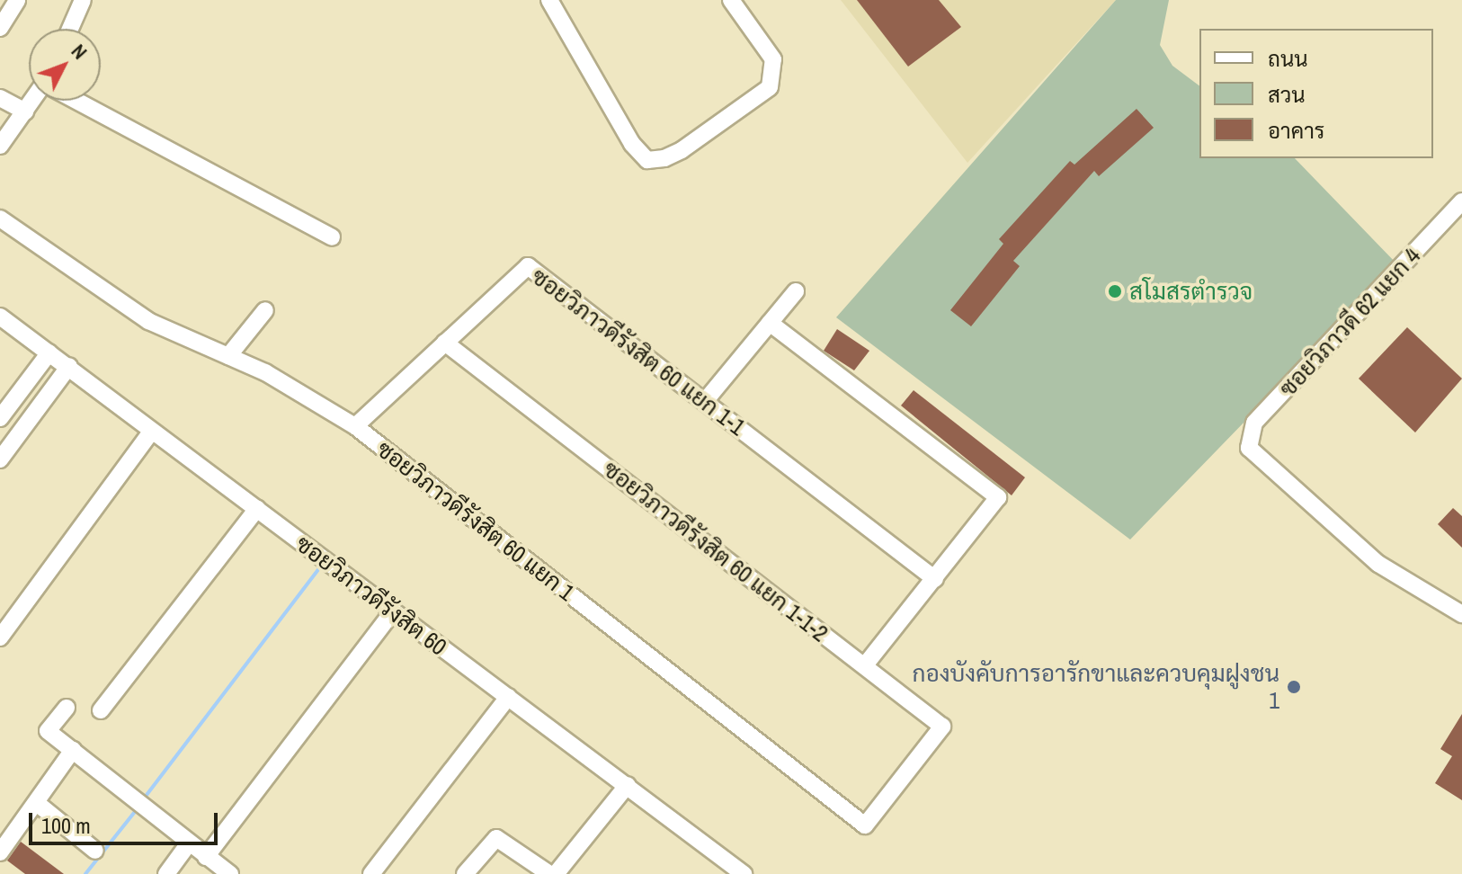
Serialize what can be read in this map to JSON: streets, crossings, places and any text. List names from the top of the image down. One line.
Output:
{"streets":{"street":["ซอยวิภาวดี 62 แยก 4","ซอยวิภาวดีรังสิต 60 แยก 1-1","ซอยวิภาวดีรังสิต 60 แยก 1","ซอยวิภาวดีรังสิต 60 แยก 1-1-2","ซอยวิภาวดีรังสิต 60"]},"crossings":[["ซอยวิภาวดีรังสิต 60 แยก 1-1","ซอยวิภาวดีรังสิต 60 แยก 1"],["ซอยวิภาวดีรังสิต 60 แยก 1-1","ซอยวิภาวดีรังสิต 60 แยก 1-1-2"],["ซอยวิภาวดีรังสิต 60 แยก 1","ซอยวิภาวดีรังสิต 60 แยก 1-1-2"]],"places":["สโมสรตำรวจ","กองบังคับการอารักขาและควบคุมฝูงชน 1"],"legend":["ถนน","สวน","อาคาร"],"scale_bar":"100 m","north":"top right"}
